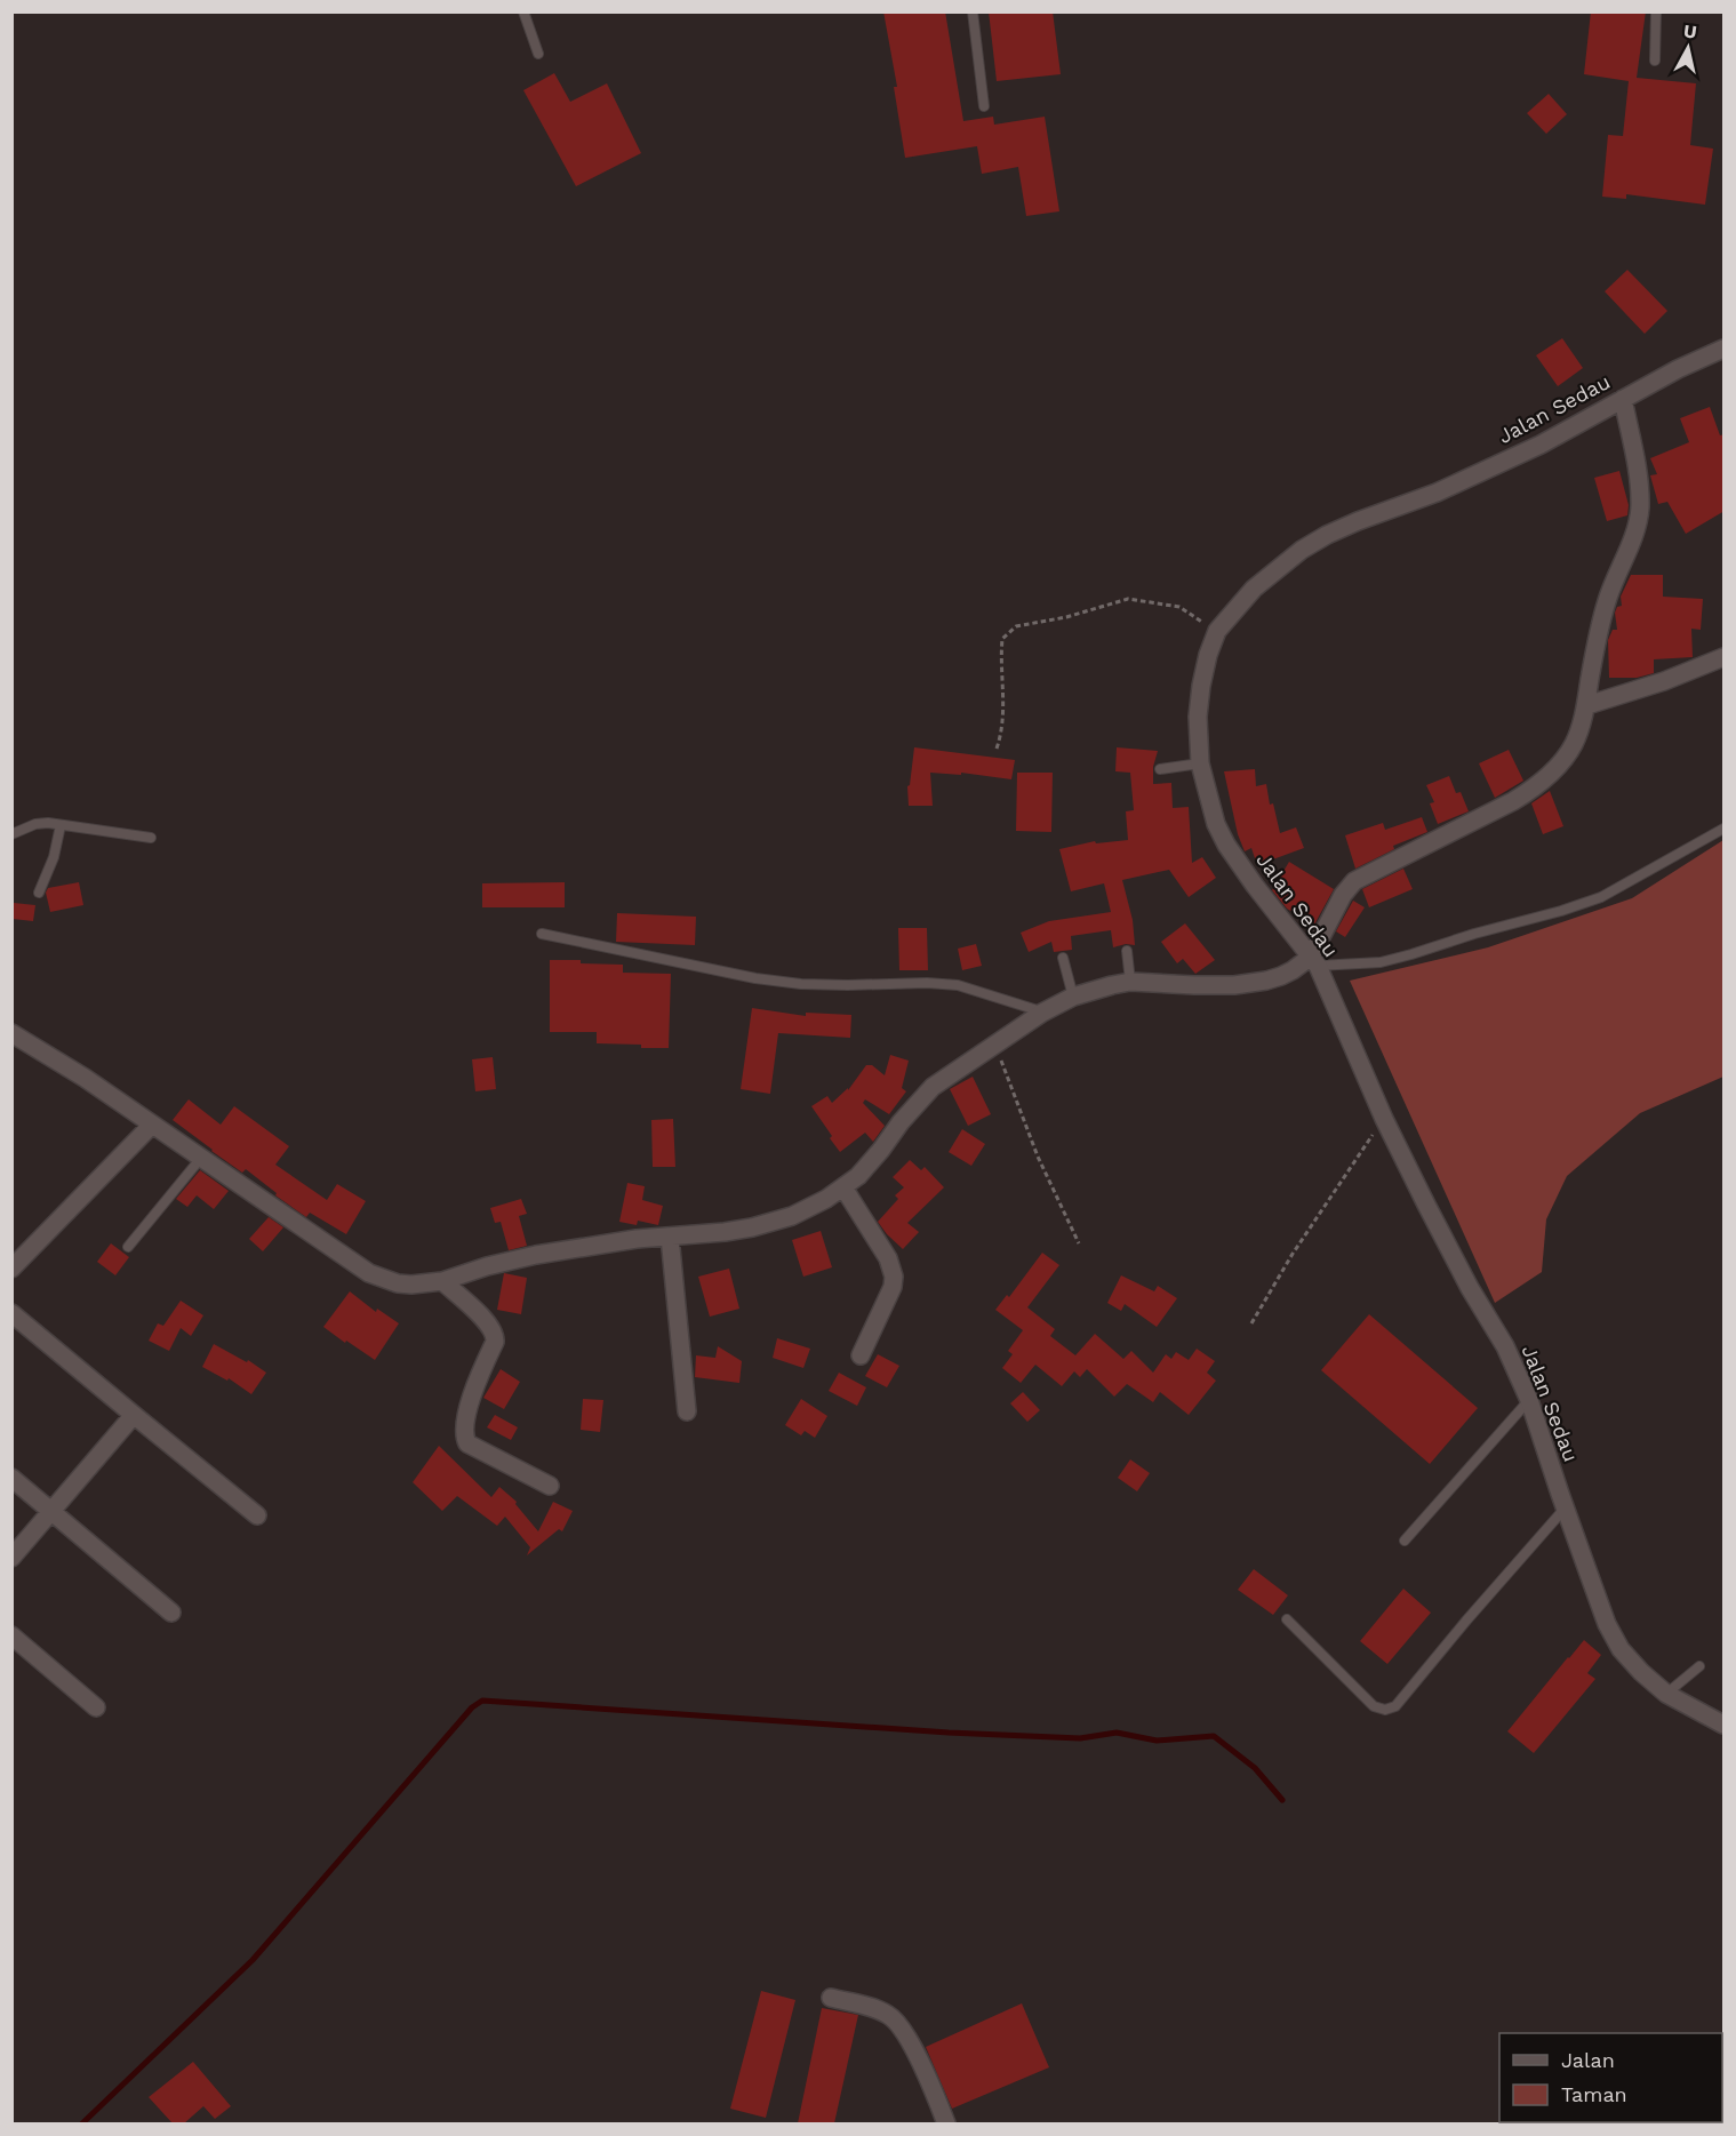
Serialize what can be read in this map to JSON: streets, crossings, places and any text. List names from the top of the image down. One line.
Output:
{"streets":{"street":["Jalan Sedau"]},"legend":["Jalan","Taman"],"north":"top"}
